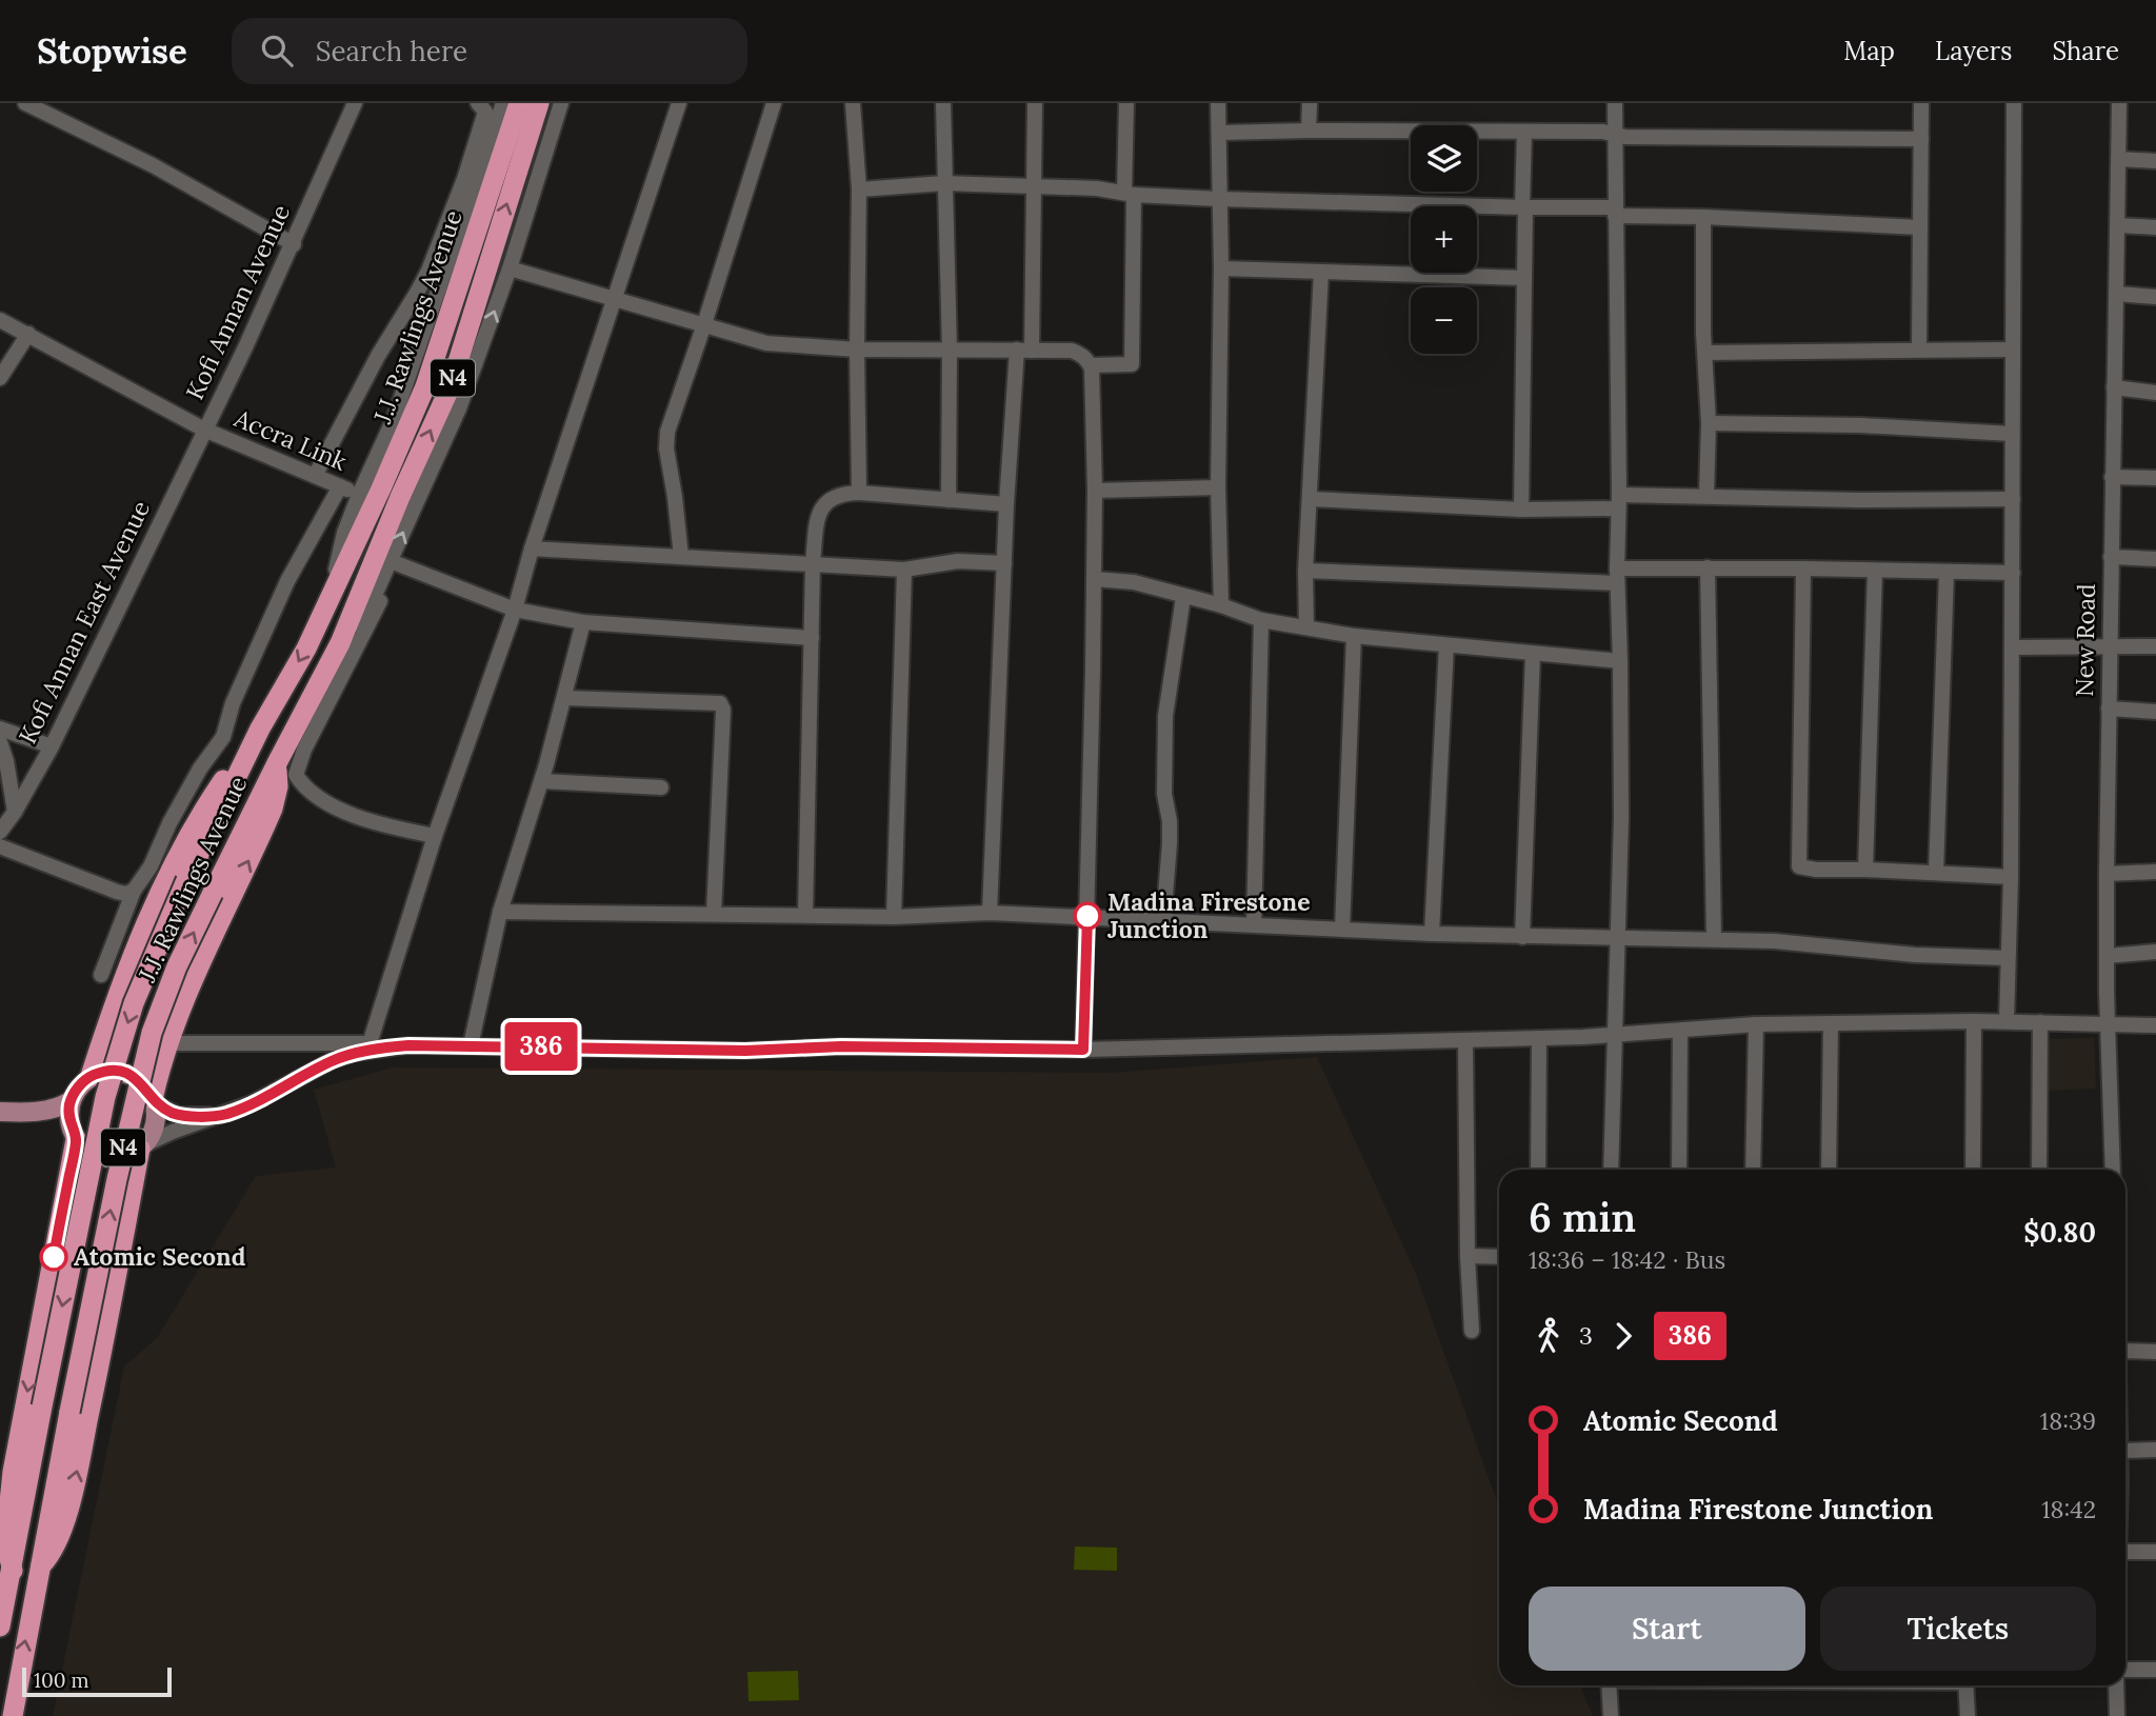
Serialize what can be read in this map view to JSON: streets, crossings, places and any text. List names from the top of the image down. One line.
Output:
{"streets":{"highway":["J.J. Rawlings Avenue","N4"],"street":["Kofi Annan Avenue","Accra Link","Kofi Annan East Avenue","New Road"]},"crossings":[["Kofi Annan Avenue","Accra Link"],["Kofi Annan Avenue","Kofi Annan East Avenue"],["Accra Link","Kofi Annan East Avenue"]],"places":["Madina Firestone Junction","Atomic Second"],"lines":["bus line 386"],"scale_bar":"100 m","page":{"header":"Stopwise","search":"Search here","nav":["Map","Layers","Share"],"on_map":"386","map_buttons":["+","−"],"heading":["6 min","18:36 – 18:42 · Bus","$0.80"],"legs":["3","386"],"list":[{"name":"Atomic Second","value":"18:39"},{"name":"Madina Firestone Junction","value":"18:42"}],"buttons":["Start","Tickets"],"scale":"100 m"}}
